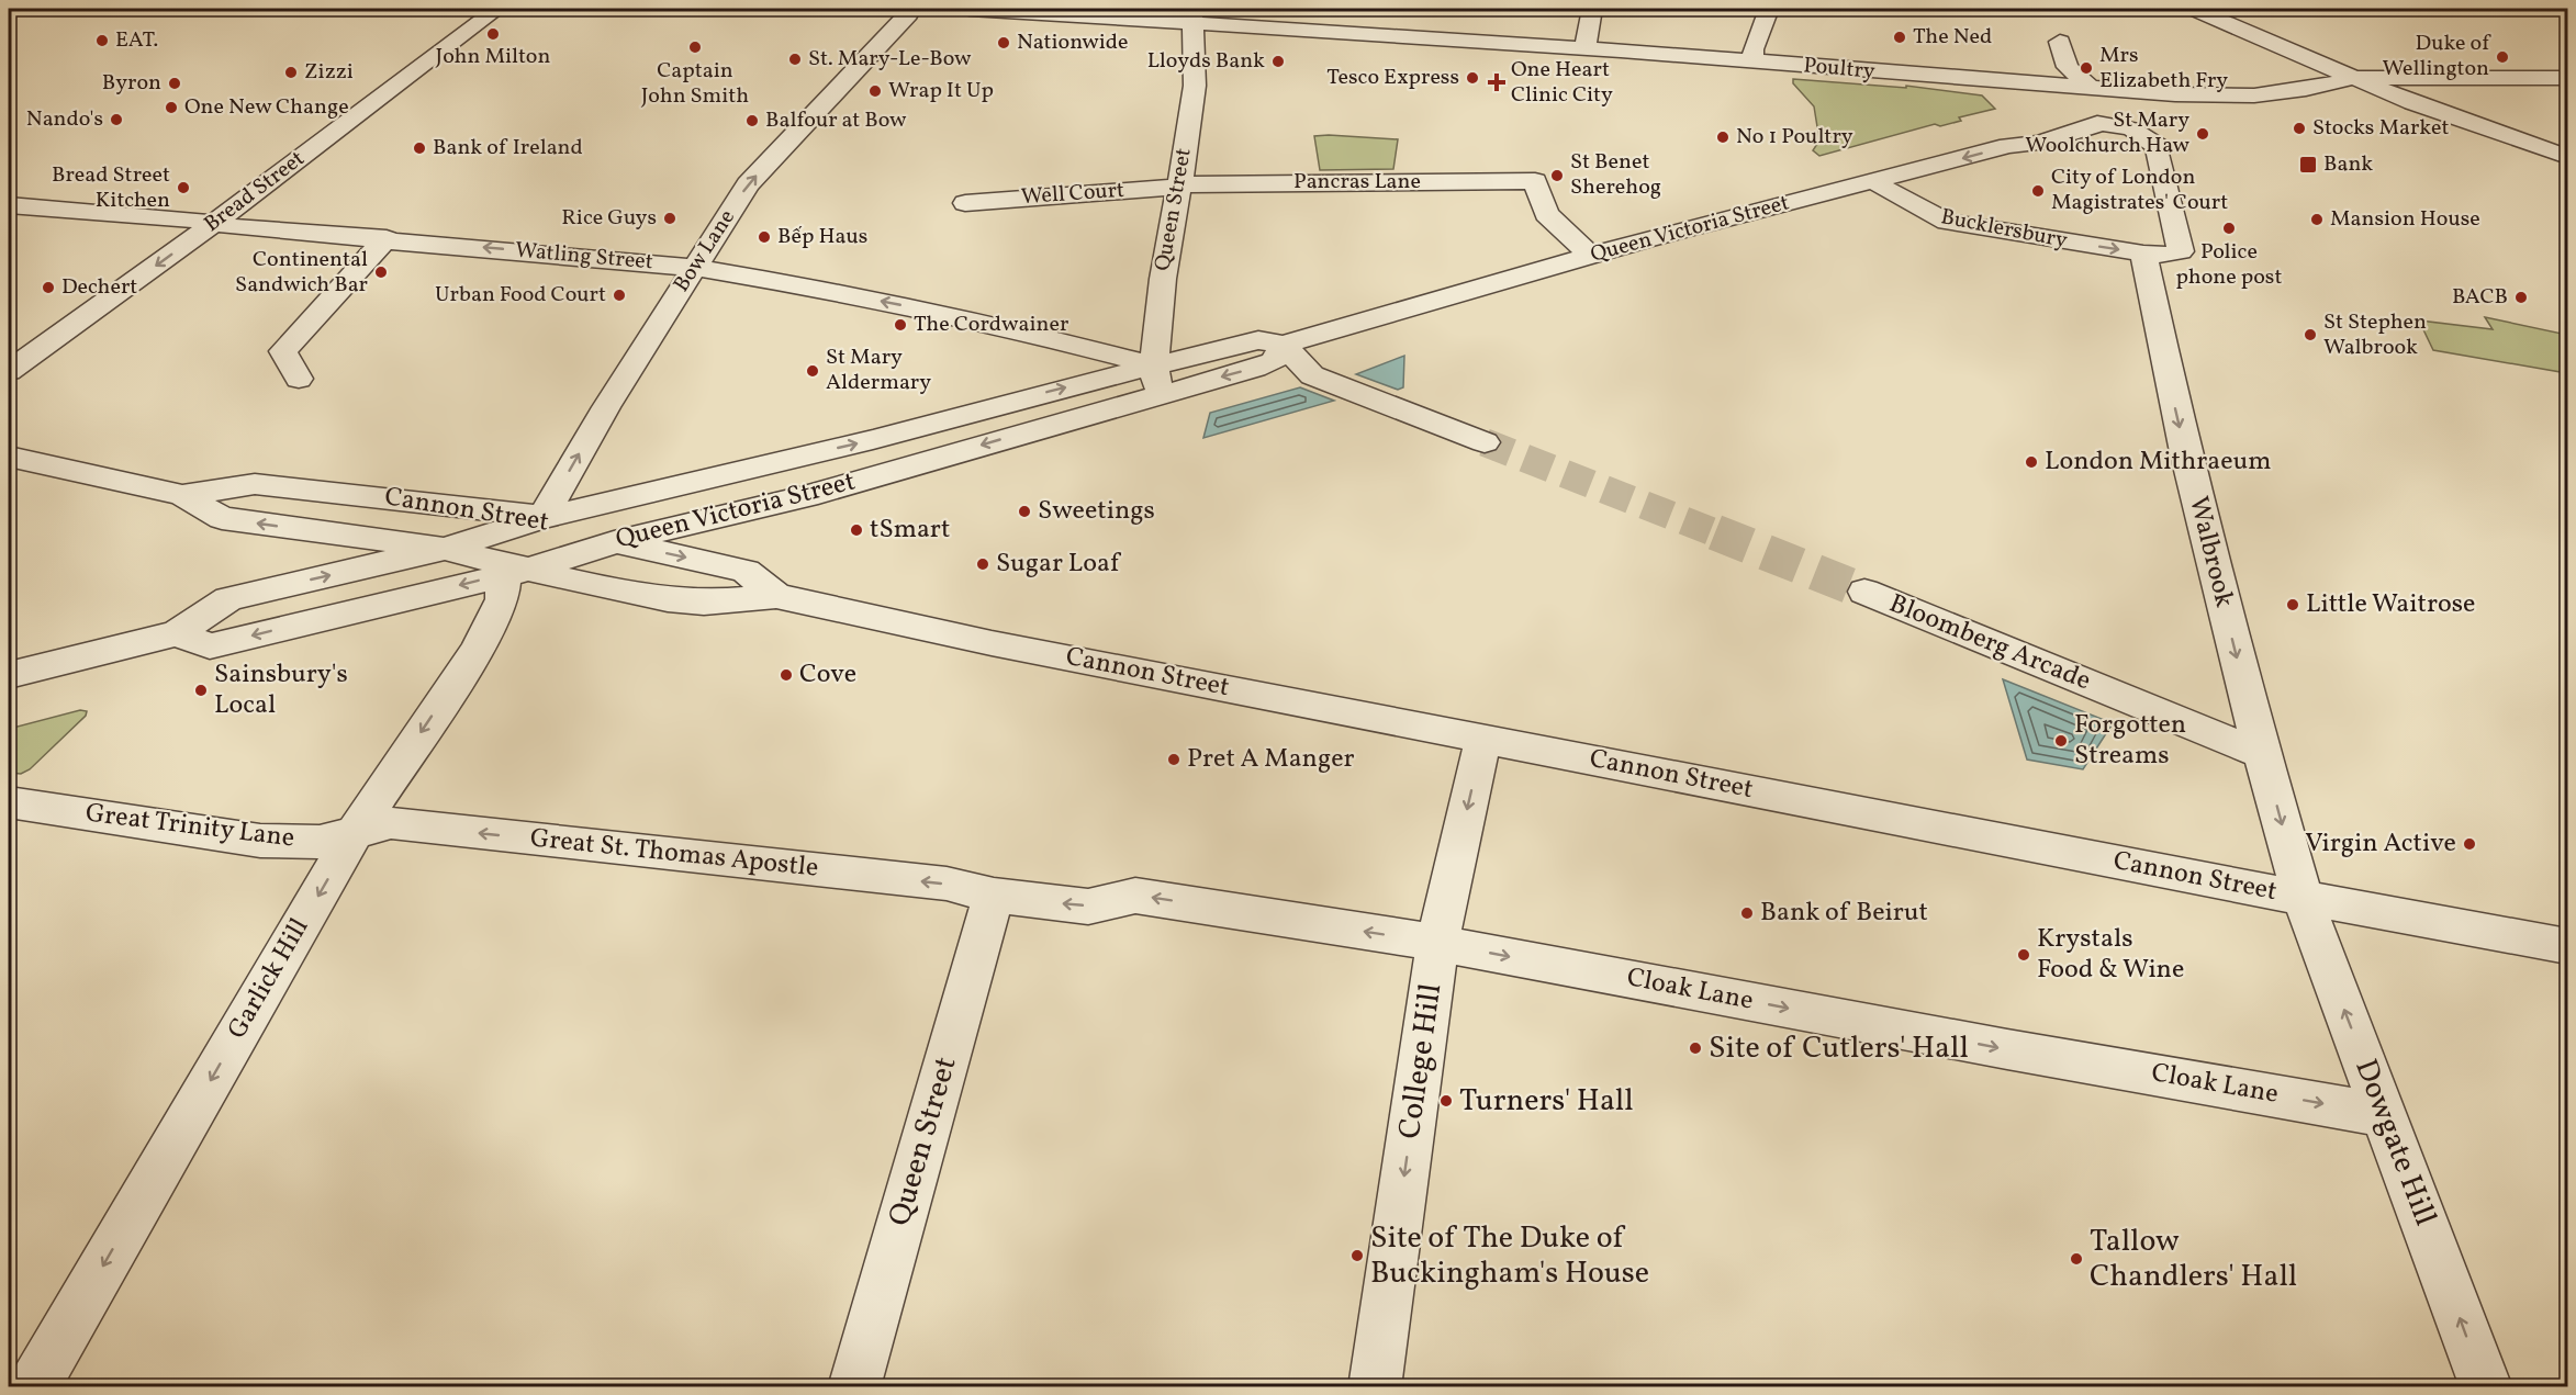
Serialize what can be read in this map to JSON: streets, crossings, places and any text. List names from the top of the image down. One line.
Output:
{"streets":{"street":["Poultry","Pancras Lane","Bread Street","Well Court","Queen Street","Queen Victoria Street","Bucklersbury","Bow Lane","Watling Street","Cannon Street","Walbrook","Bloomberg Arcade","Great Trinity Lane","Great St. Thomas Apostle","Garlick Hill","Cloak Lane","College Hill","Dowgate Hill"]},"crossings":[["Poultry","Queen Street"],["Pancras Lane","Well Court"],["Pancras Lane","Queen Street"],["Pancras Lane","Queen Victoria Street"],["Bread Street","Watling Street"],["Well Court","Queen Street"],["Queen Street","Queen Victoria Street"],["Queen Street","Watling Street"],["Queen Street","Great St. Thomas Apostle"],["Queen Street","Cloak Lane"],["Queen Victoria Street","Bucklersbury"],["Queen Victoria Street","Bow Lane"],["Queen Victoria Street","Watling Street"],["Queen Victoria Street","Cannon Street"],["Queen Victoria Street","Walbrook"],["Queen Victoria Street","Garlick Hill"],["Bucklersbury","Walbrook"],["Bow Lane","Watling Street"],["Bow Lane","Cannon Street"],["Cannon Street","Walbrook"],["Cannon Street","Garlick Hill"],["Cannon Street","College Hill"],["Cannon Street","Dowgate Hill"],["Walbrook","Bloomberg Arcade"],["Walbrook","Dowgate Hill"],["Great Trinity Lane","Great St. Thomas Apostle"],["Great Trinity Lane","Garlick Hill"],["Great St. Thomas Apostle","Garlick Hill"],["Great St. Thomas Apostle","Cloak Lane"],["Cloak Lane","College Hill"],["Cloak Lane","Dowgate Hill"]],"one_way":["Bread Street","Bucklersbury","Bow Lane","Watling Street","Walbrook","Great St. Thomas Apostle","Garlick Hill","College Hill","Dowgate Hill"],"places":{"other":["John Milton","The Ned","EAT.","Nationwide","Captain John Smith","Duke of Wellington","St. Mary-Le-Bow","Lloyds Bank","Mrs Elizabeth Fry","Zizzi","Tesco Express","Byron","Wrap It Up","One New Change","Nando's","Balfour at Bow","Stocks Market","St Mary Woolchurch Haw","No 1 Poultry","Bank of Ireland","St Benet Sherehog","Bread Street Kitchen","City of London Magistrates' Court","Rice Guys","Mansion House","Police phone post","Bếp Haus","Continental Sandwich Bar","Dechert","Urban Food Court","BACB","The Cordwainer","St Stephen Walbrook","St Mary Aldermary","London Mithraeum","Sweetings","tSmart","Sugar Loaf","Little Waitrose","Cove","Sainsbury's Local","Forgotten Streams","Pret A Manger","Virgin Active","Bank of Beirut","Krystals Food & Wine","Site of Cutlers' Hall","Turners' Hall","Site of The Duke of Buckingham's House","Tallow Chandlers' Hall"],"health":["One Heart Clinic City"],"transit":["Bank"]}}
